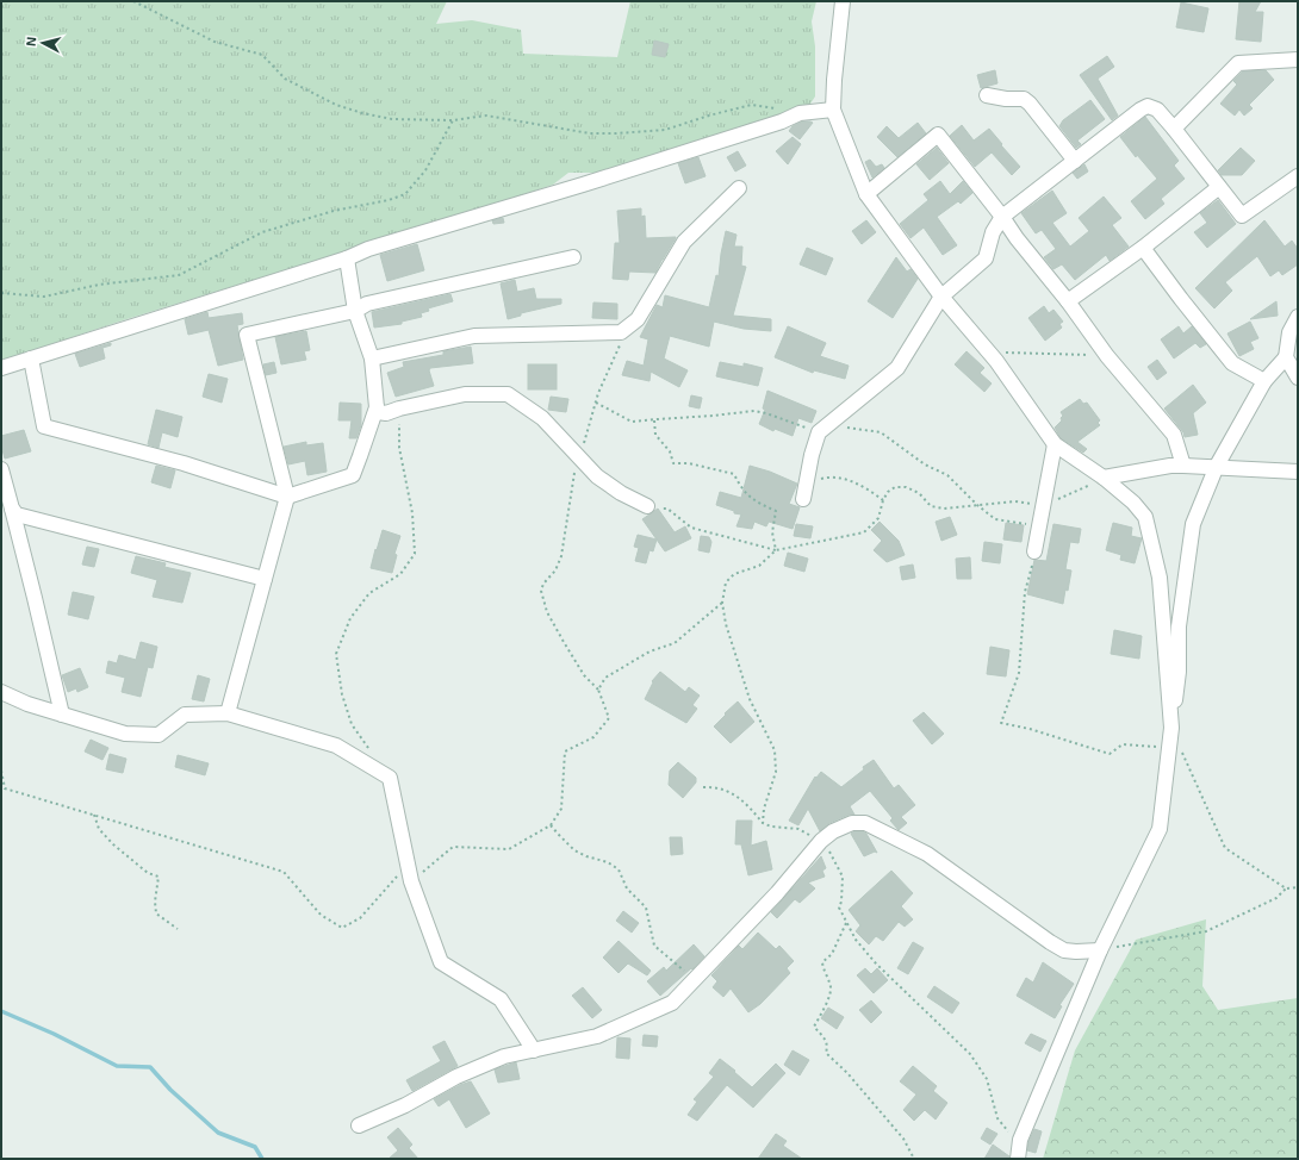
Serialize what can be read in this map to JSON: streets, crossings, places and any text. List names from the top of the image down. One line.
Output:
{"north":"left"}
